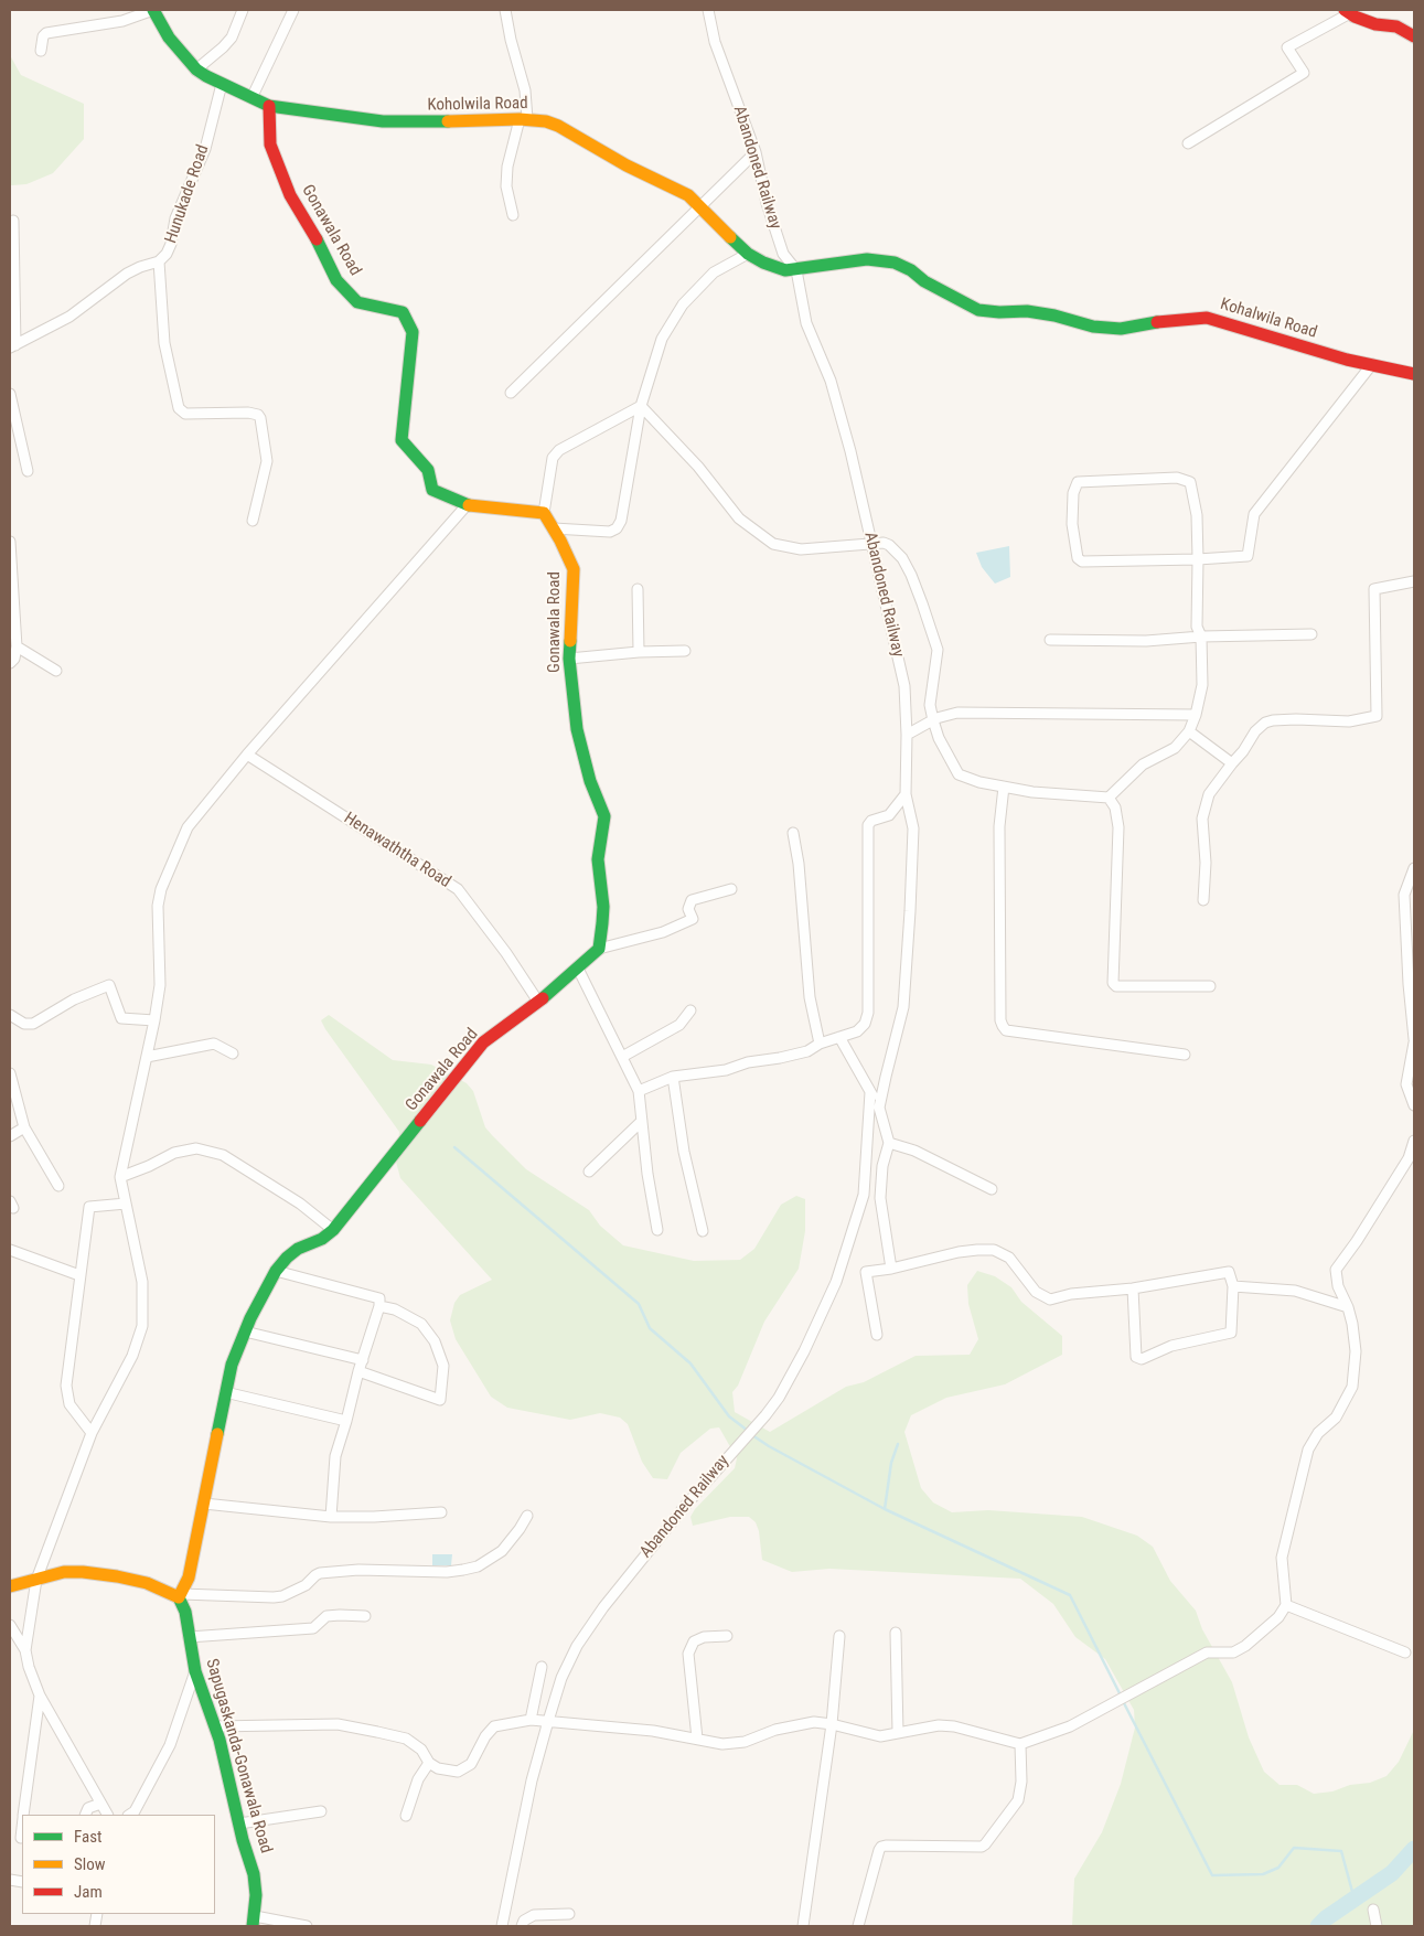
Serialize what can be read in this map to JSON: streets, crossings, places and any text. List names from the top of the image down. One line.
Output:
{"streets":{"street":["Koholwila Road","Abandoned Railway","Hunukade Road","Gonawala Road","Kohalwila Road","Henawaththa Road","Sapugaskanda-Gonawala Road"]},"crossings":[["Koholwila Road","Abandoned Railway"],["Koholwila Road","Hunukade Road"],["Koholwila Road","Gonawala Road"],["Koholwila Road","Kohalwila Road"],["Abandoned Railway","Kohalwila Road"],["Gonawala Road","Henawaththa Road"]],"legend":["Fast","Slow","Jam"]}
